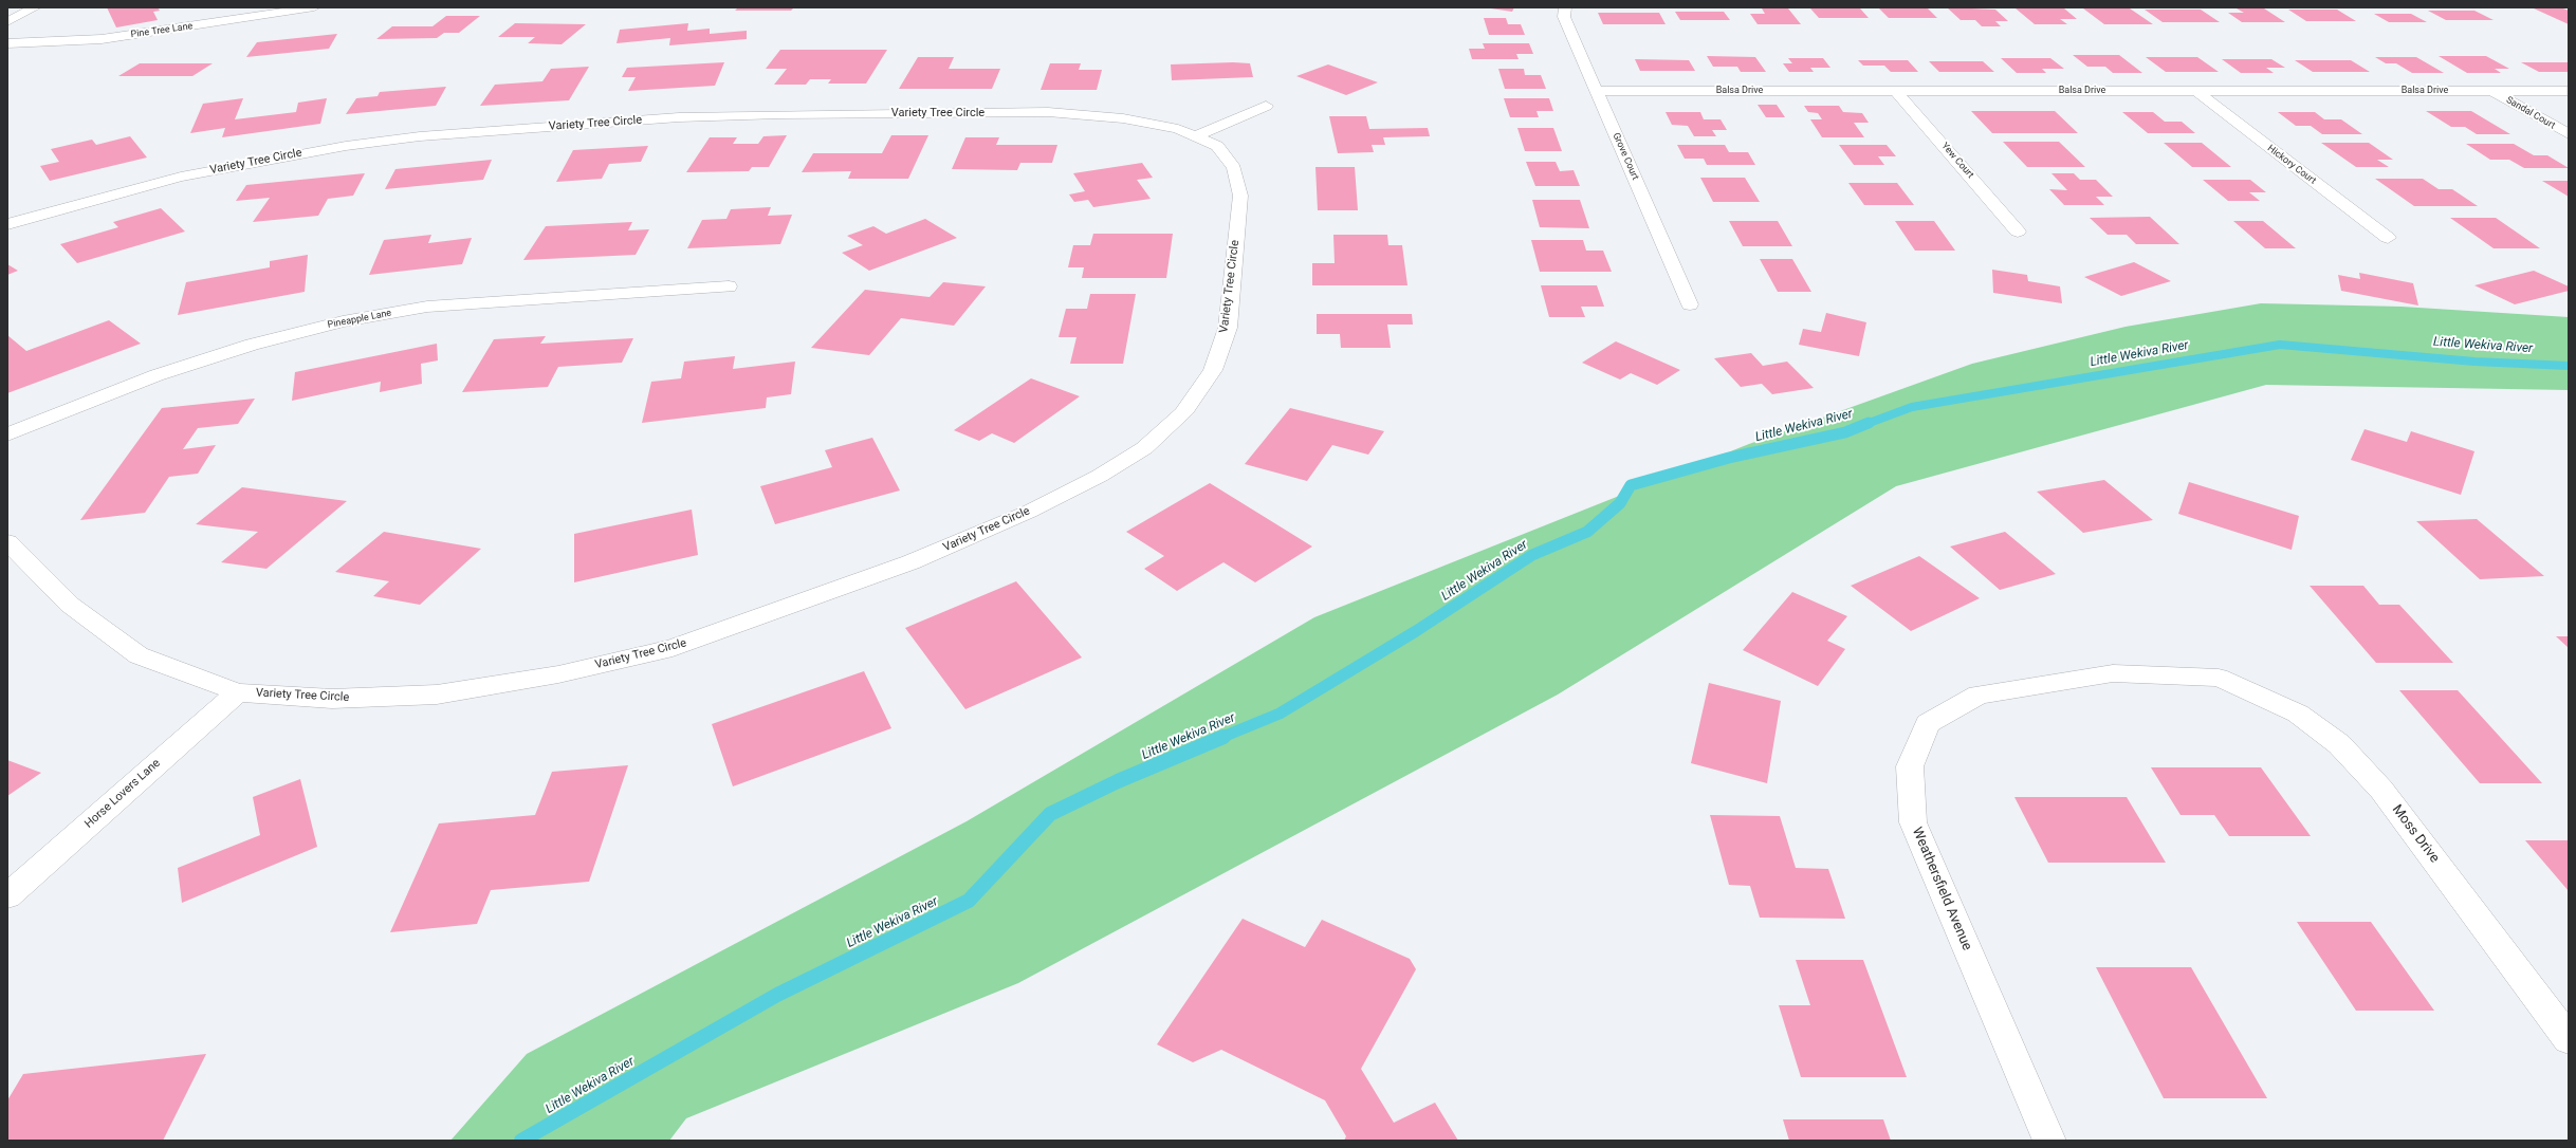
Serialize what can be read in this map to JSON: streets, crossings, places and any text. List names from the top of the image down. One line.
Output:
{"streets":{"street":["Pine Tree Lane","Balsa Drive","Variety Tree Circle","Sandal Court","Grove Court","Yew Court","Hickory Court","Pineapple Lane","Horse Lovers Lane","Moss Drive","Weathersfield Avenue"]},"crossings":[["Balsa Drive","Sandal Court"],["Balsa Drive","Grove Court"],["Balsa Drive","Yew Court"],["Balsa Drive","Hickory Court"],["Variety Tree Circle","Horse Lovers Lane"],["Moss Drive","Weathersfield Avenue"]],"water":["Little Wekiva River"]}
